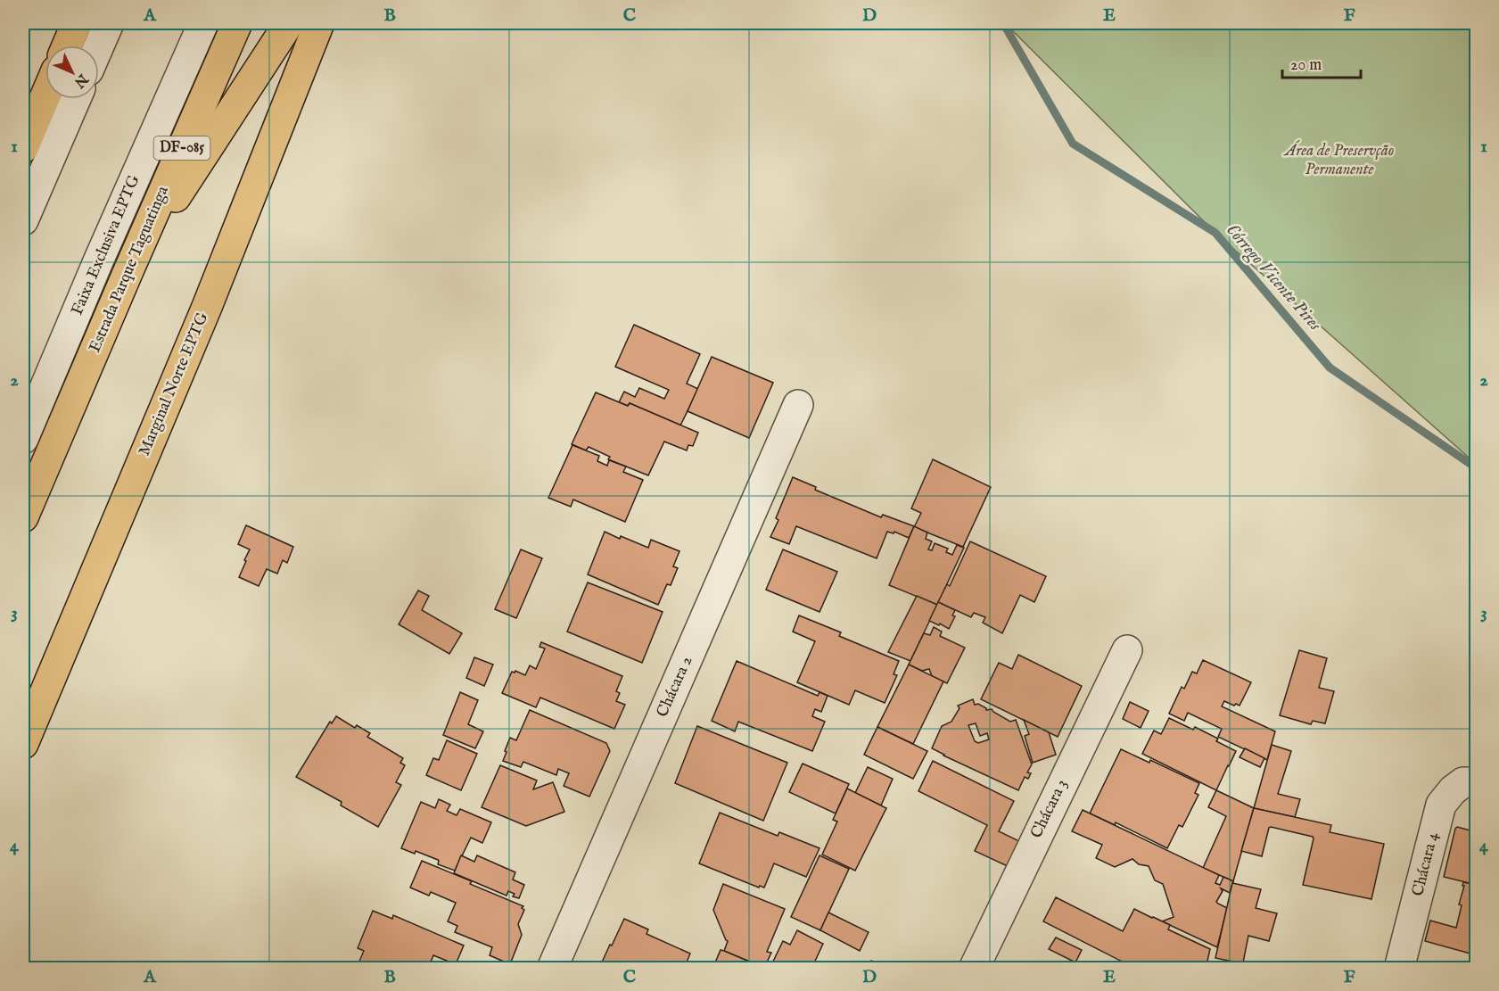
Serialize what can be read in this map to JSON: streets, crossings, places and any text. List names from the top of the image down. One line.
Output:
{"streets":{"main road":["DF-085","Estrada Parque Taguatinga","Marginal Norte EPTG"],"street":["Faixa Exclusiva EPTG","Chácara 2","Chácara 3","Chácara 4"]},"water":["Córrego Vicente Pires"],"parks":["Área de Preservção Permanente"],"scale_bar":"20 m","north":"bottom right","grid":{"columns":["A","B","C","D","E","F"],"rows":["1","2","3","4"]}}
